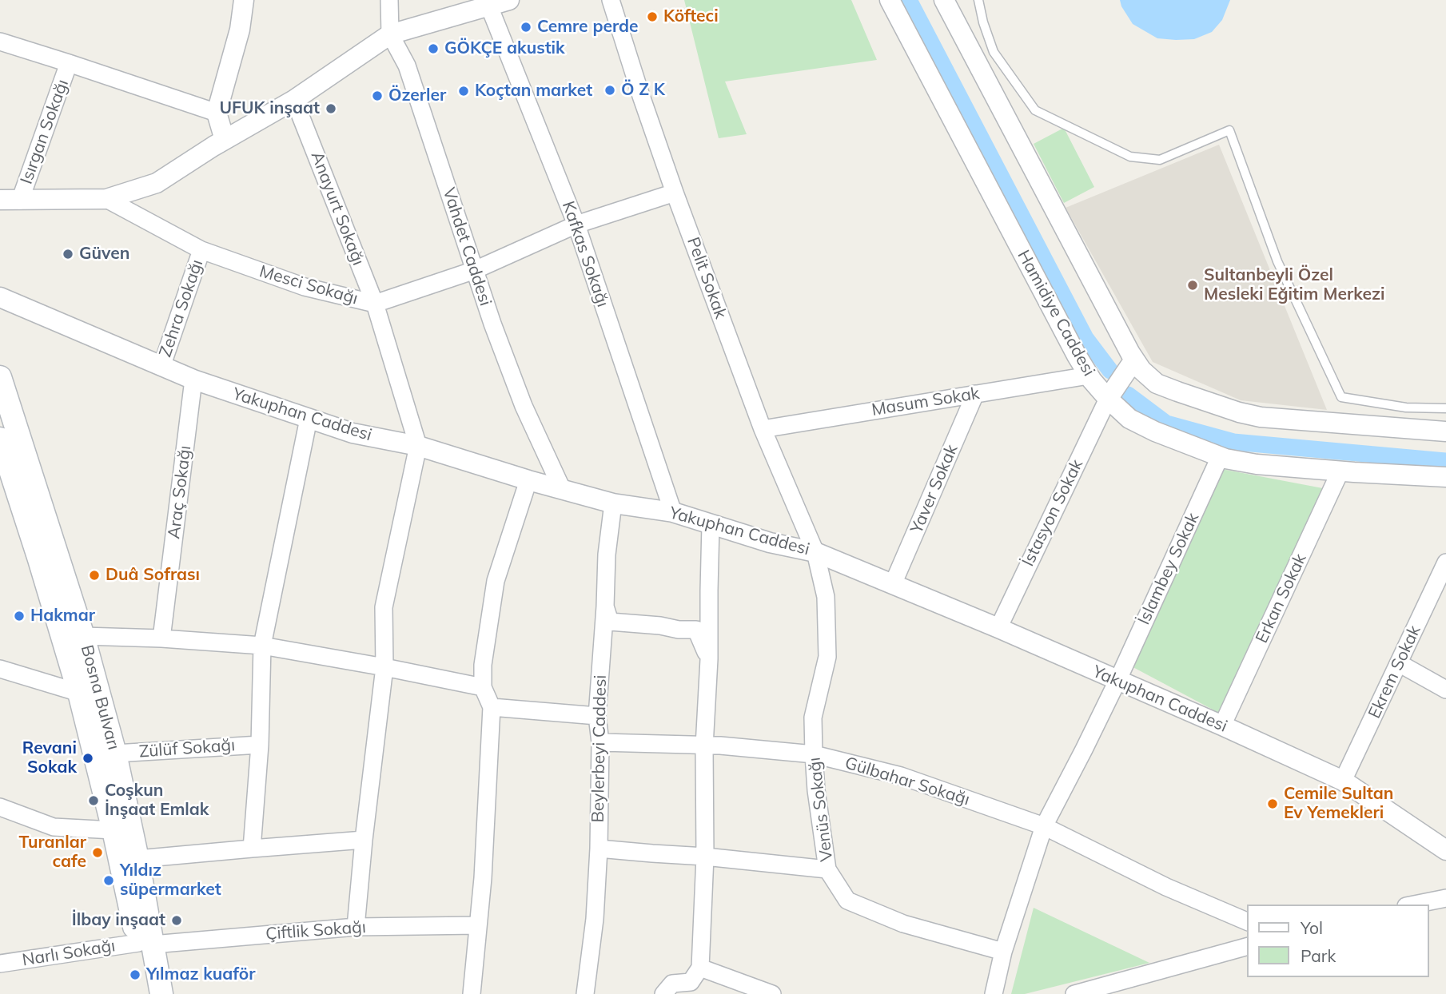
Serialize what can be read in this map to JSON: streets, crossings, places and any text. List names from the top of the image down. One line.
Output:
{"streets":{"main road":["Bosna Bulvarı"],"street":["Isırgan Sokağı","Anayurt Sokağı","Vahdet Caddesi","Kafkas Sokağı","Pelit Sokak","Mesci Sokağı","Zehra Sokağı","Hamidiye Caddesi","Masum Sokak","Yakuphan Caddesi","Yaver Sokak","Araç Sokağı","İstasyon Sokak","İslambey Sokak","Erkan Sokak","Ekrem Sokak","Zülüf Sokağı","Beylerbeyi Caddesi","Gülbahar Sokağı","Venüs Sokağı","Çiftlik Sokağı","Narlı Sokağı"]},"crossings":[["Anayurt Sokağı","Mesci Sokağı"],["Anayurt Sokağı","Yakuphan Caddesi"],["Vahdet Caddesi","Mesci Sokağı"],["Vahdet Caddesi","Yakuphan Caddesi"],["Kafkas Sokağı","Mesci Sokağı"],["Kafkas Sokağı","Yakuphan Caddesi"],["Pelit Sokak","Mesci Sokağı"],["Pelit Sokak","Masum Sokak"],["Pelit Sokak","Yakuphan Caddesi"],["Pelit Sokak","Venüs Sokağı"],["Mesci Sokağı","Zehra Sokağı"],["Zehra Sokağı","Yakuphan Caddesi"],["Hamidiye Caddesi","Masum Sokak"],["Hamidiye Caddesi","İstasyon Sokak"],["Hamidiye Caddesi","İslambey Sokak"],["Hamidiye Caddesi","Erkan Sokak"],["Masum Sokak","Yaver Sokak"],["Yakuphan Caddesi","Yaver Sokak"],["Yakuphan Caddesi","Araç Sokağı"],["Yakuphan Caddesi","İstasyon Sokak"],["Yakuphan Caddesi","İslambey Sokak"],["Yakuphan Caddesi","Erkan Sokak"],["Yakuphan Caddesi","Ekrem Sokak"],["Yakuphan Caddesi","Beylerbeyi Caddesi"],["Yakuphan Caddesi","Venüs Sokağı"],["İslambey Sokak","Gülbahar Sokağı"],["İslambey Sokak","Venüs Sokağı"],["Bosna Bulvarı","Zülüf Sokağı"],["Bosna Bulvarı","Çiftlik Sokağı"],["Bosna Bulvarı","Narlı Sokağı"],["Beylerbeyi Caddesi","Gülbahar Sokağı"],["Gülbahar Sokağı","Venüs Sokağı"],["Çiftlik Sokağı","Narlı Sokağı"]],"places":["Köfteci","Cemre perde","GÖKÇE akustik","Ö Z K","Koçtan market","Özerler","UFUK inşaat","Güven","Sultanbeyli Özel Mesleki Eğitim Merkezi","Duâ Sofrası","Hakmar","Revani Sokak","Coşkun İnşaat Emlak","Cemile Sultan Ev Yemekleri","Turanlar cafe","Yıldız süpermarket","İlbay inşaat","Yılmaz kuaför"],"legend":["Yol","Park"]}
